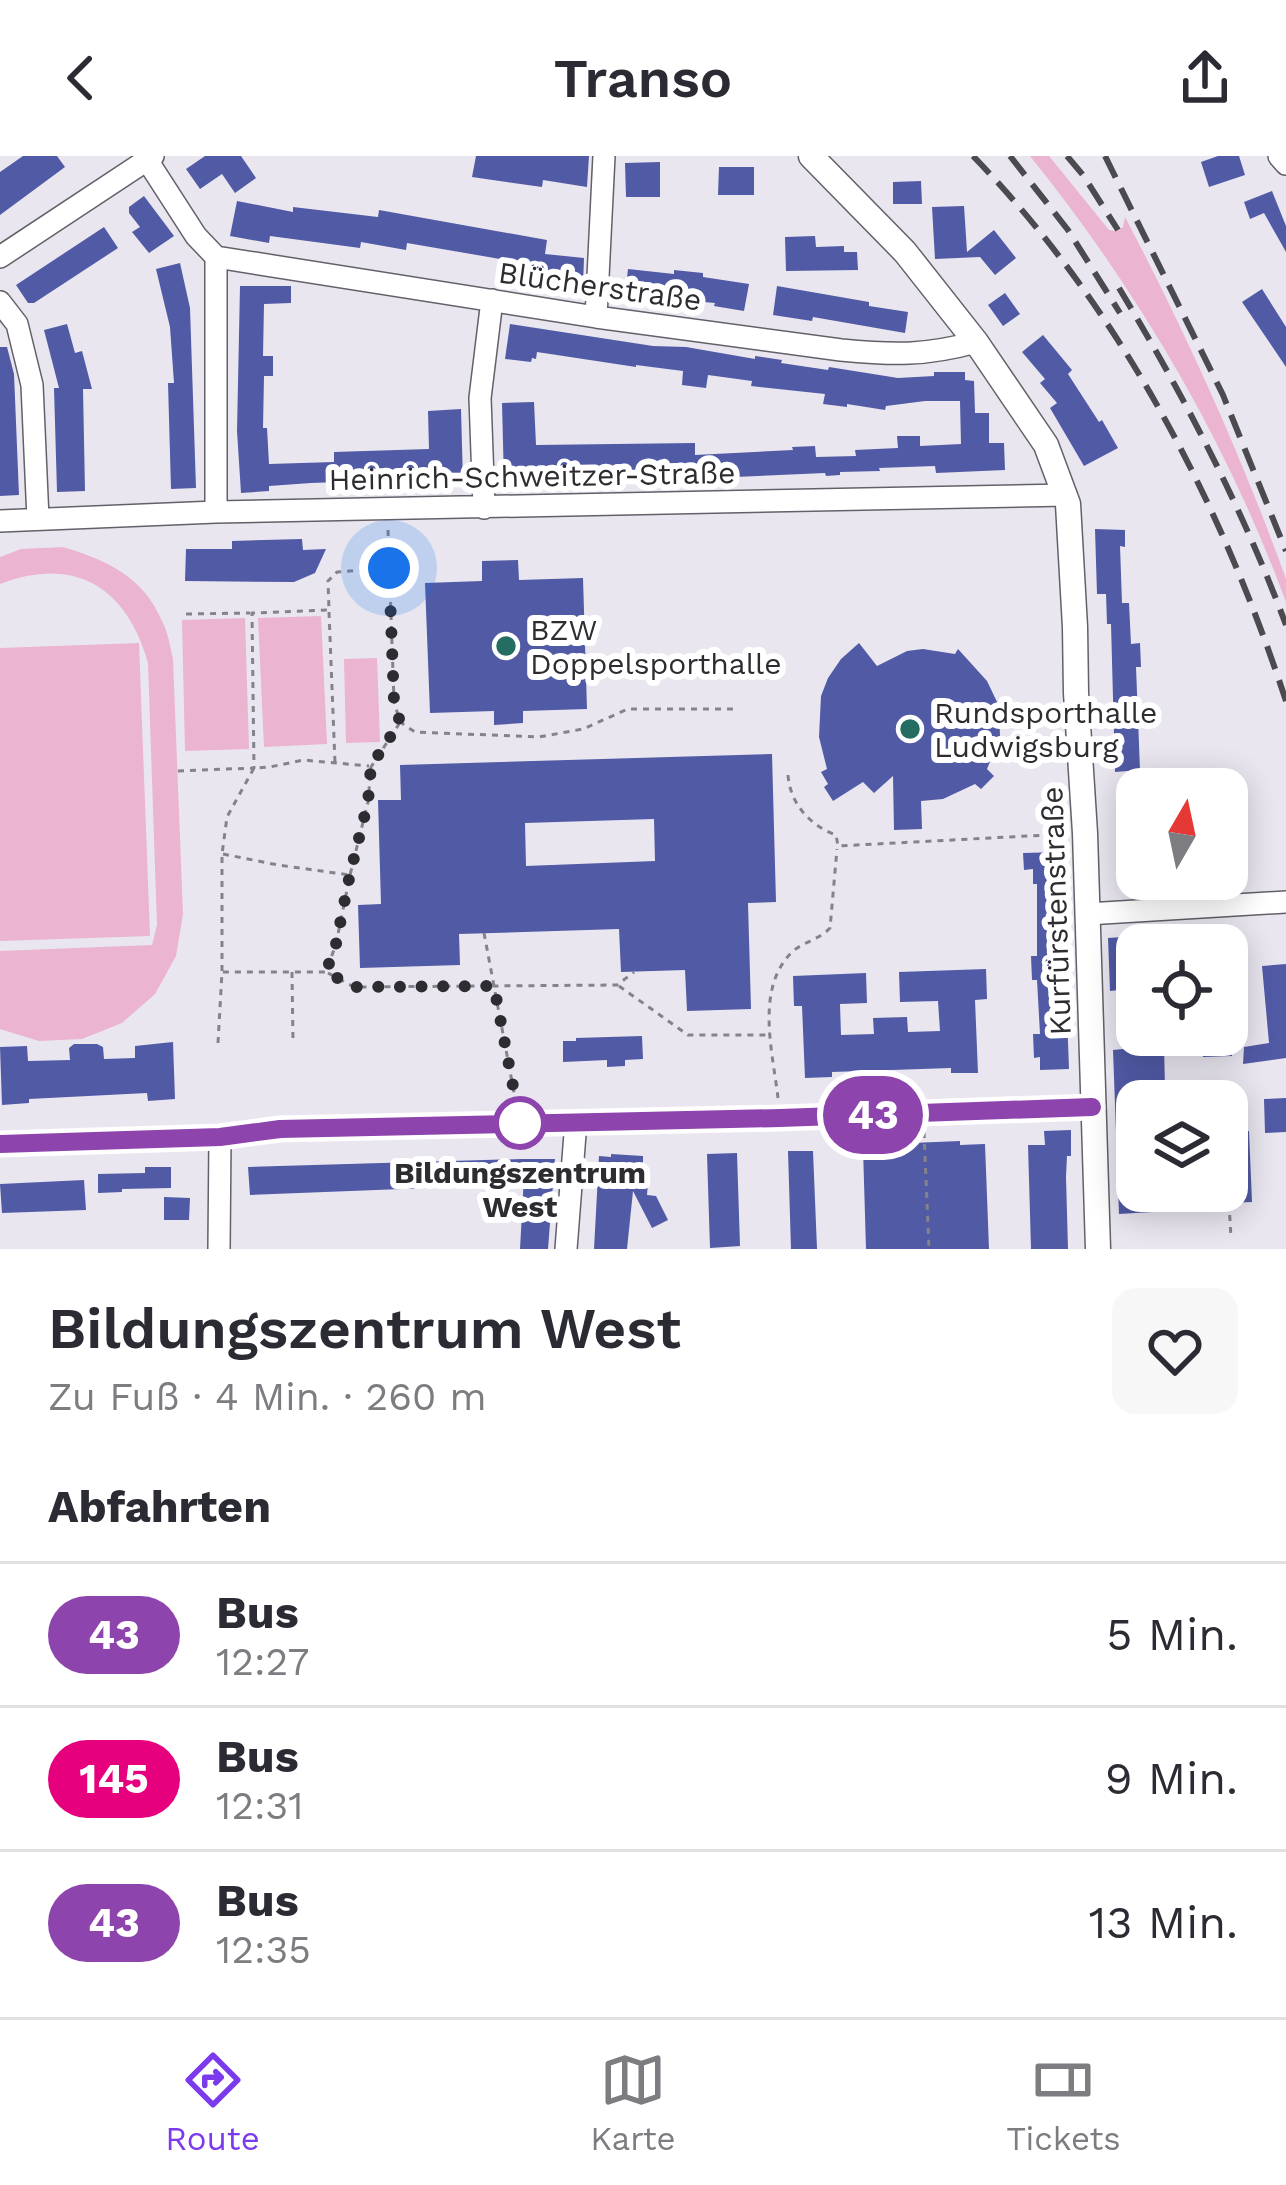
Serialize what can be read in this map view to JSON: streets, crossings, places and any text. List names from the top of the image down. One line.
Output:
{"streets":{"street":["Blücherstraße","Heinrich-Schweitzer-Straße","Kurfürstenstraße"]},"crossings":[["Blücherstraße","Kurfürstenstraße"],["Heinrich-Schweitzer-Straße","Kurfürstenstraße"]],"places":["BZW Doppelsporthalle","Rundsporthalle Ludwigsburg","Bildungszentrum West"],"lines":["bus line 43"],"north":"top","page":{"header":"Transo","on_map":"43","heading":[["Bildungszentrum West","Zu Fuß · 4 Min. · 260 m"],"Abfahrten"],"list":[{"mark":"43","name":"Bus","note":"12:27","value":"5 Min."},{"mark":"145","name":"Bus","note":"12:31","value":"9 Min."},{"mark":"43","name":"Bus","note":"12:35","value":"13 Min."}],"tabs":["Route","Karte","Tickets"]}}
